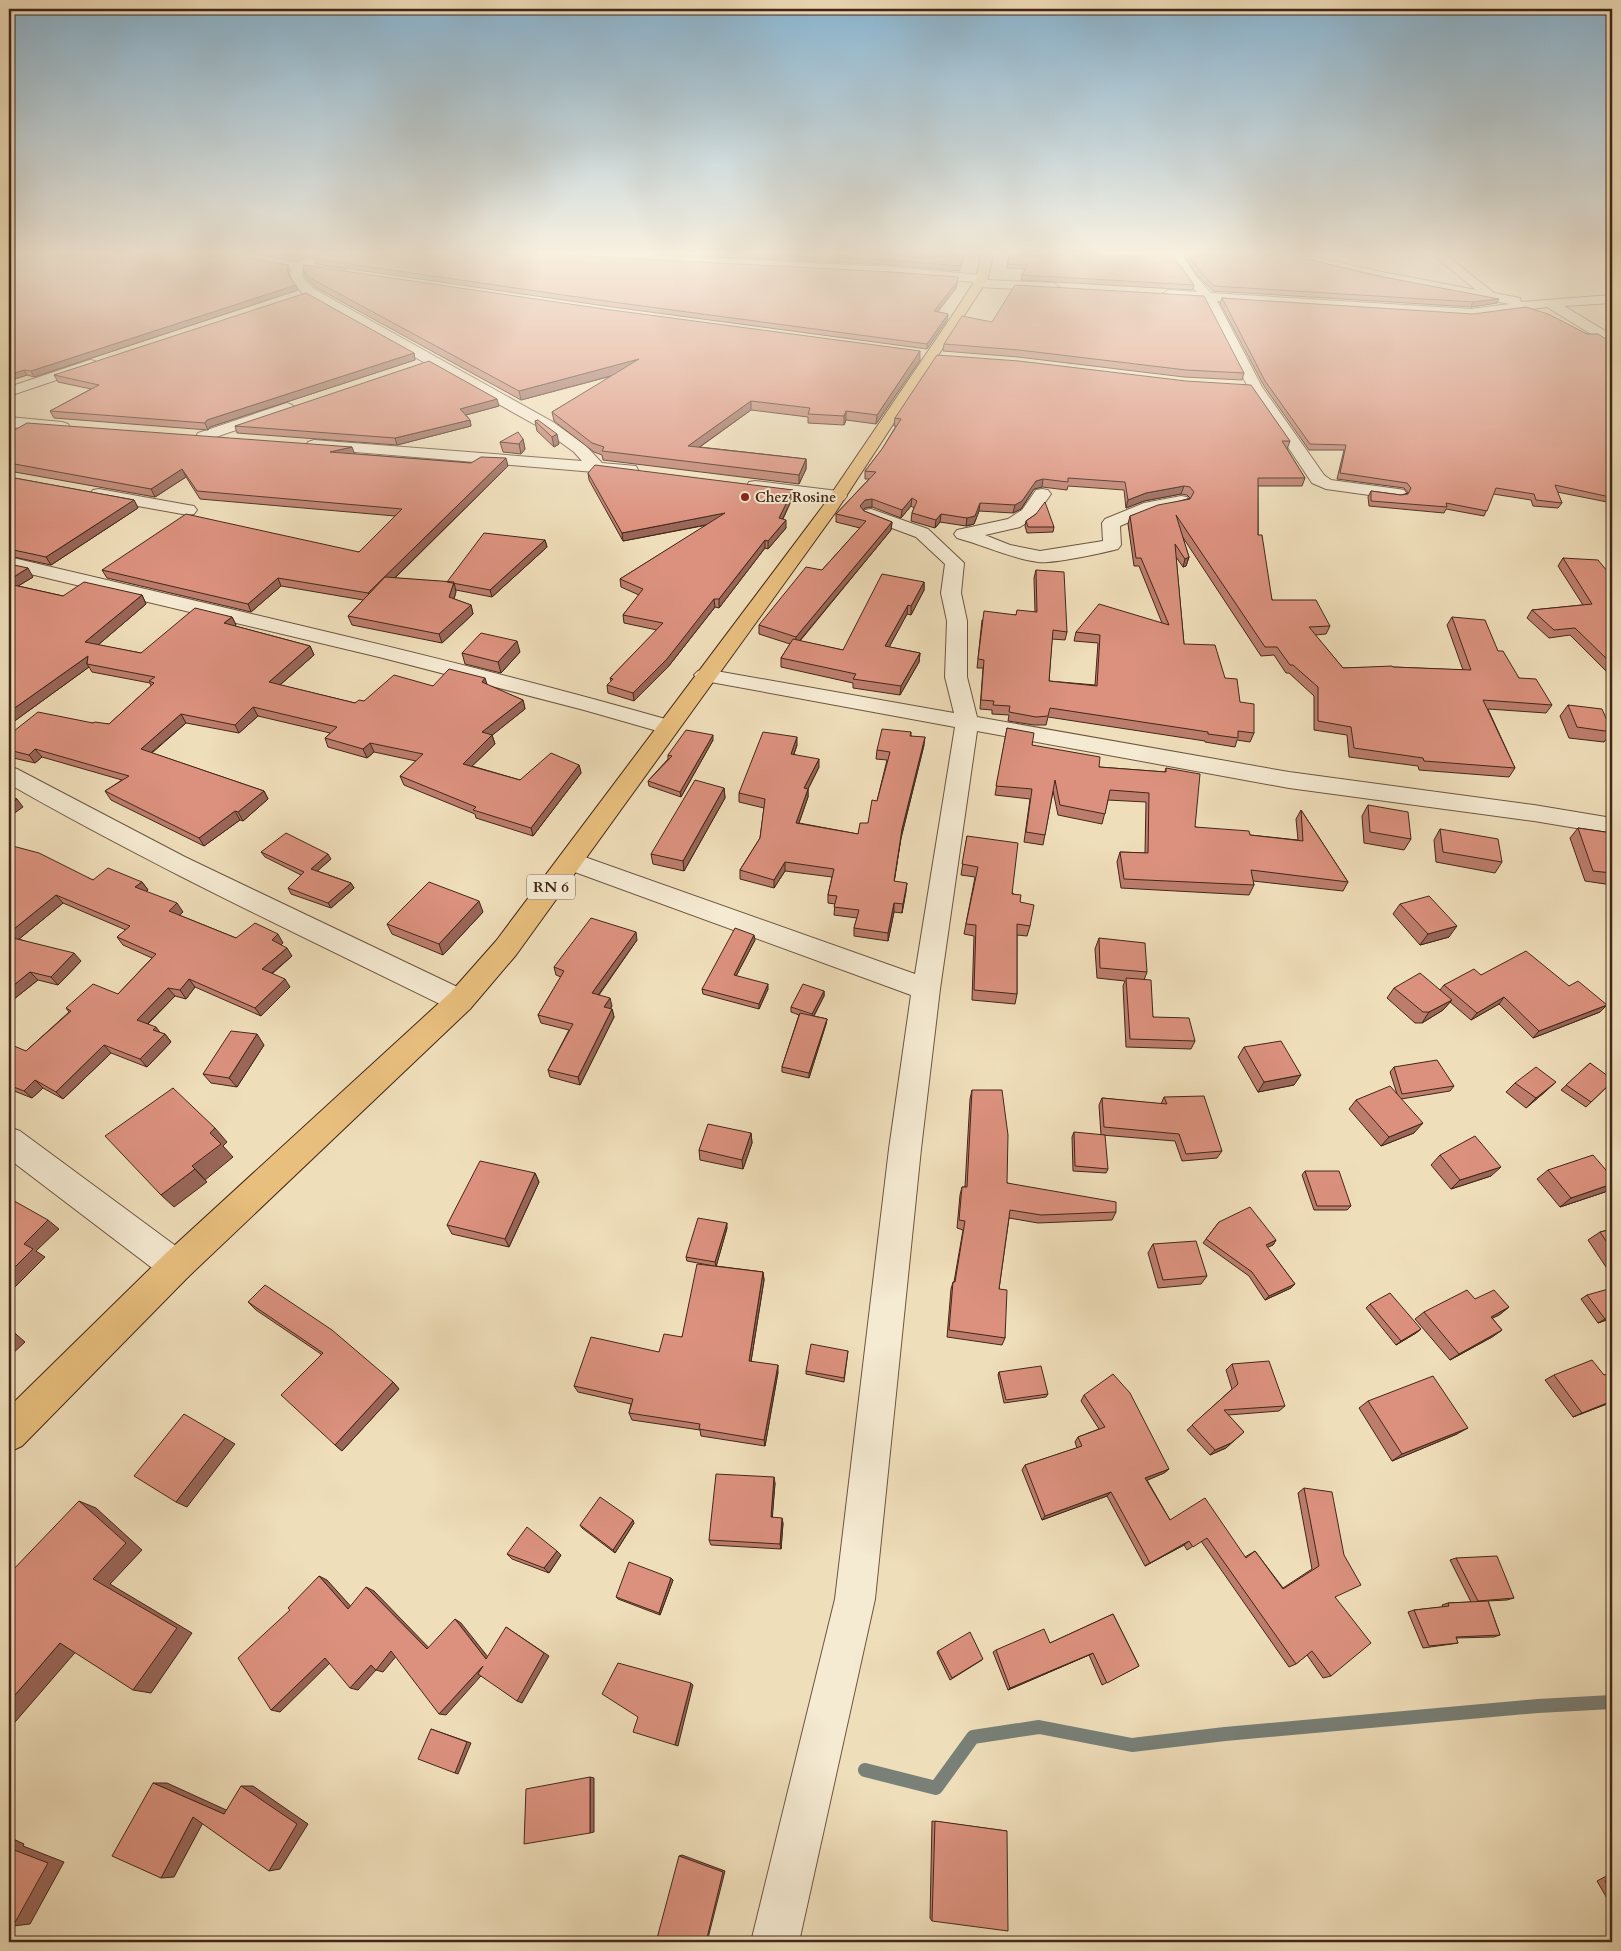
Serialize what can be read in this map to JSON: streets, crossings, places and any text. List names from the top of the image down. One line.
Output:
{"streets":{"main road":["RN 6"]},"places":["Chez Rosine"]}
